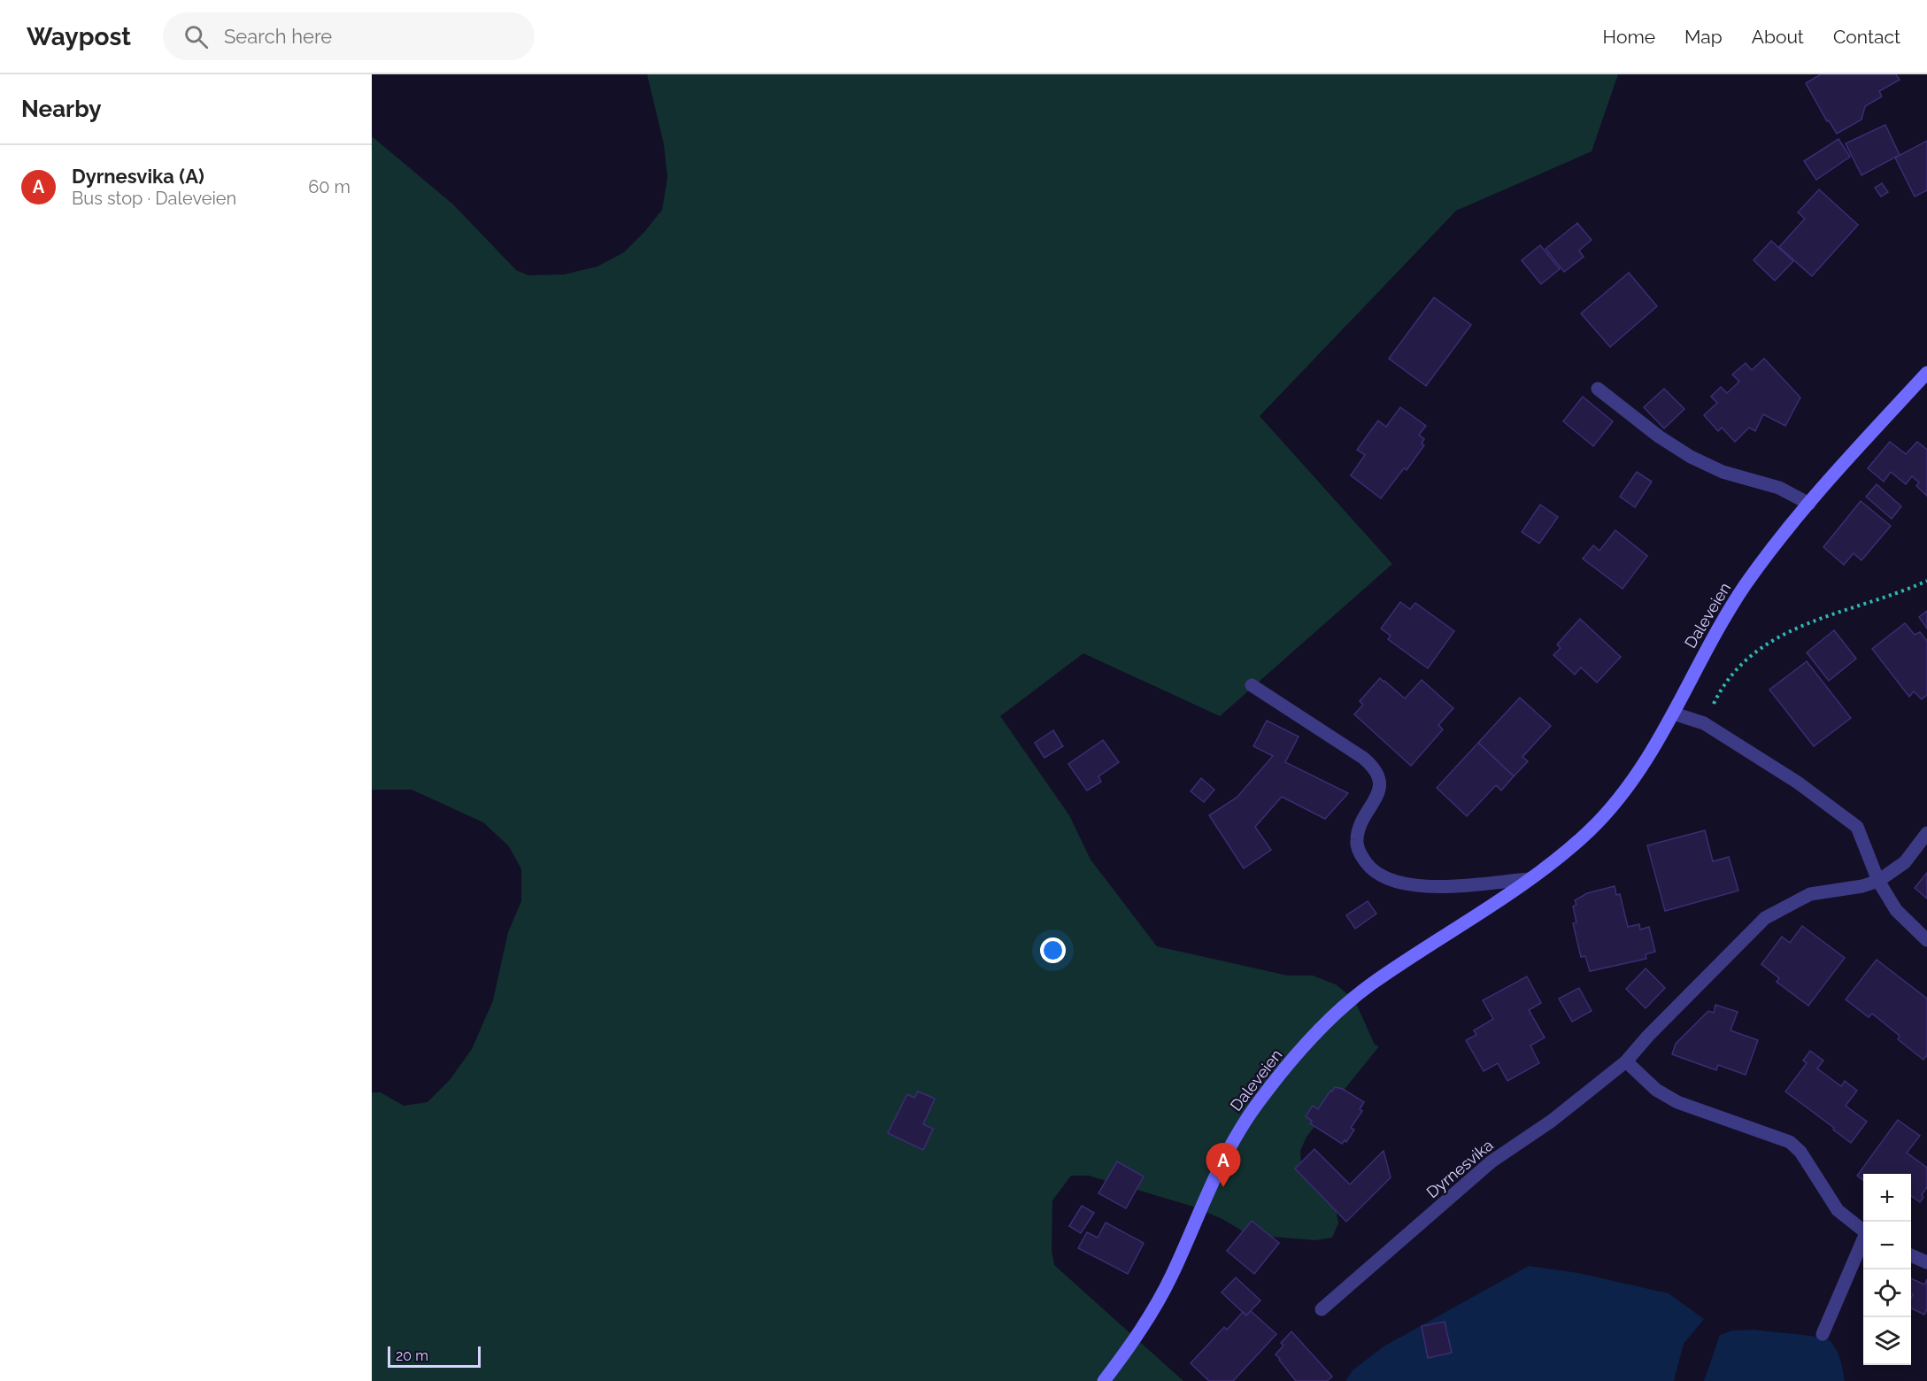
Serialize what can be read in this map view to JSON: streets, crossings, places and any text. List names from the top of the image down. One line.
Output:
{"streets":{"main road":["Daleveien"],"street":["Dyrnesvika"]},"scale_bar":"20 m","page":{"header":"Waypost","search":"Search here","nav":["Home","Map","About","Contact"],"heading":"Nearby","list":[{"mark":"A","name":"Dyrnesvika (A)","note":"Bus stop · Daleveien","value":"60 m"}],"pins":"A","map_buttons":["+","−"],"scale":"20 m"}}
